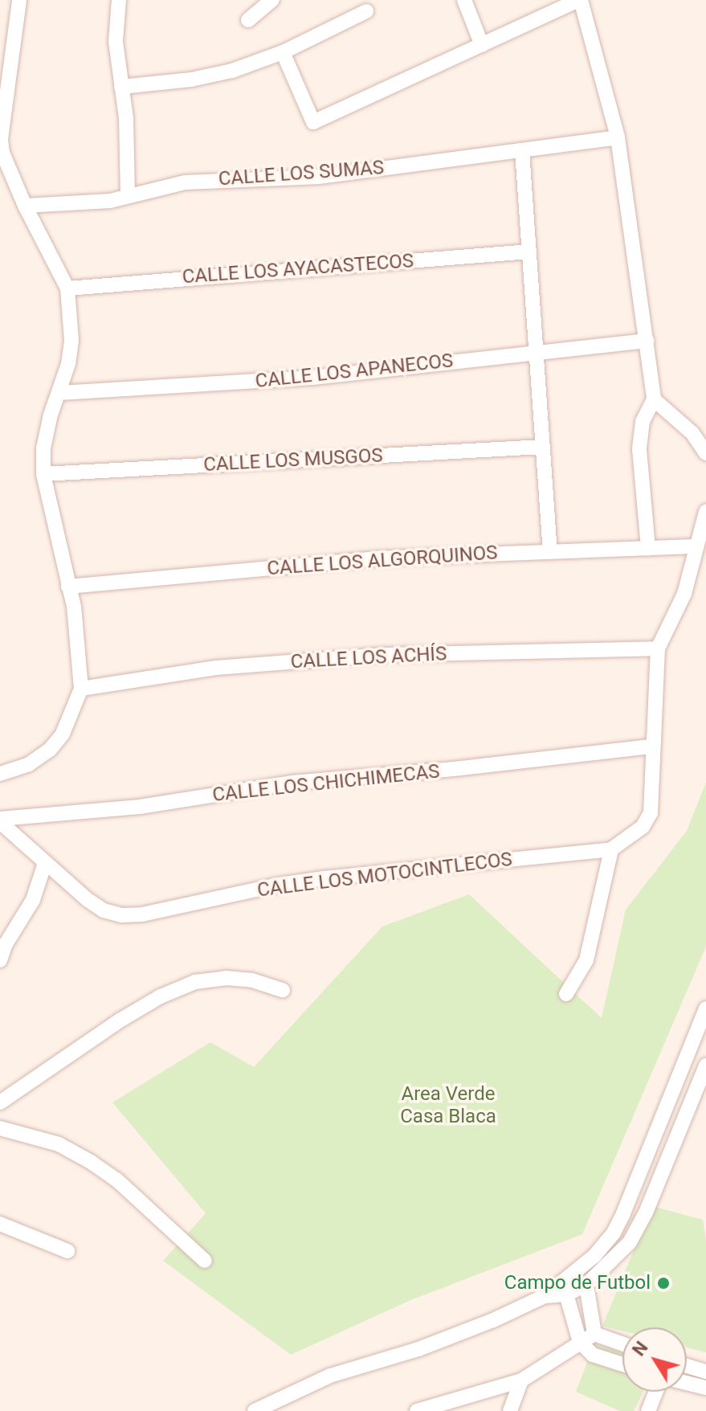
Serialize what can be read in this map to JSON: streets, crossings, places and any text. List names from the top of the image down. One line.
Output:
{"streets":{"street":["CALLE LOS SUMAS","CALLE LOS AYACASTECOS","CALLE LOS APANECOS","CALLE LOS MUSGOS","CALLE LOS ALGORQUINOS","CALLE LOS ACHÍS","CALLE LOS CHICHIMECAS","CALLE LOS MOTOCINTLECOS"]},"crossings":[["CALLE LOS CHICHIMECAS","CALLE LOS MOTOCINTLECOS"]],"parks":["Area Verde Casa Blaca"],"places":["Campo de Futbol"],"north":"top left"}
